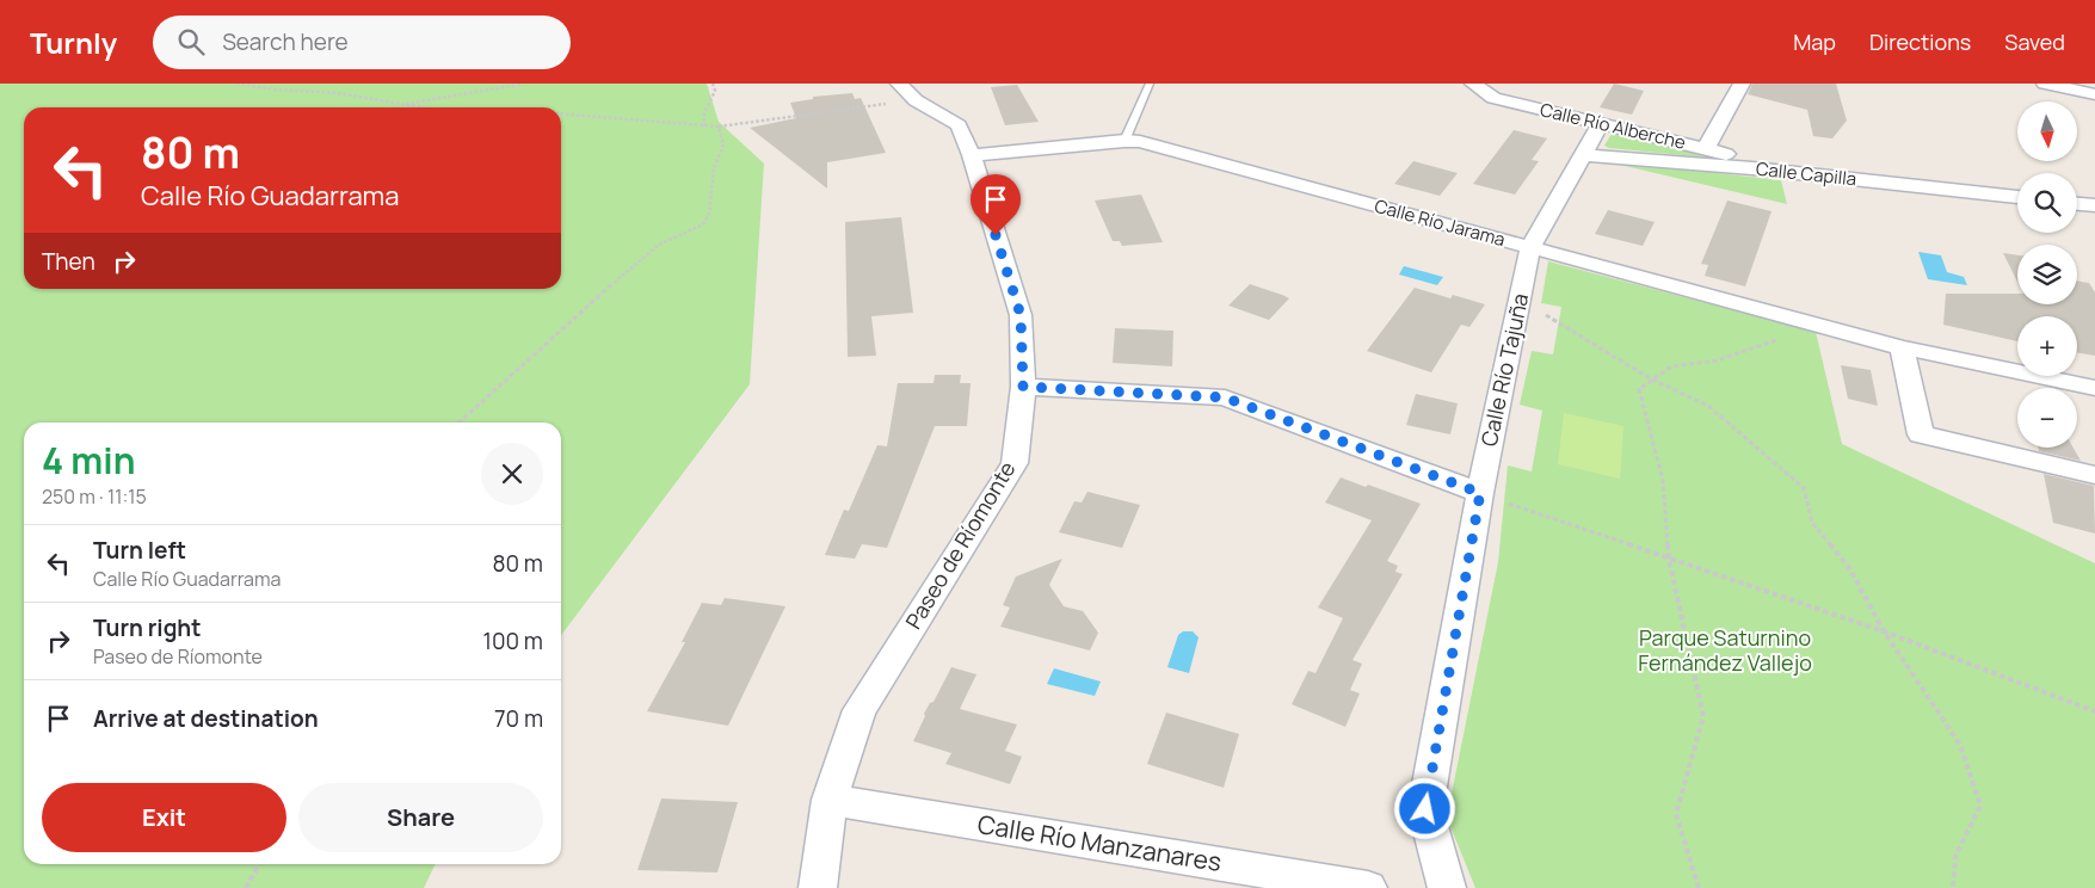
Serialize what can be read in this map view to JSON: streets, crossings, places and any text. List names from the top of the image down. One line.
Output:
{"streets":{"street":["Calle Río Alberche","Calle Capilla","Calle Río Jarama","Calle Río Tajuña","Paseo de Ríomonte","Calle Río Manzanares"]},"crossings":[["Calle Río Alberche","Calle Capilla"],["Calle Río Alberche","Calle Río Tajuña"],["Calle Capilla","Calle Río Tajuña"],["Calle Río Jarama","Calle Río Tajuña"],["Calle Río Jarama","Paseo de Ríomonte"],["Paseo de Ríomonte","Calle Río Manzanares"]],"parks":["Parque Saturnino Fernández Vallejo"],"north":"bottom","page":{"header":"Turnly","search":"Search here","nav":["Map","Directions","Saved"],"map_buttons":["+","−"],"turn":["80 m","Calle Río Guadarrama"],"then":"Then","heading":["4 min","250 m · 11:15"],"list":[{"name":"Turn left","note":"Calle Río Guadarrama","value":"80 m"},{"name":"Turn right","note":"Paseo de Ríomonte","value":"100 m"},{"name":"Arrive at destination","value":"70 m"}],"buttons":["Exit","Share"]}}
